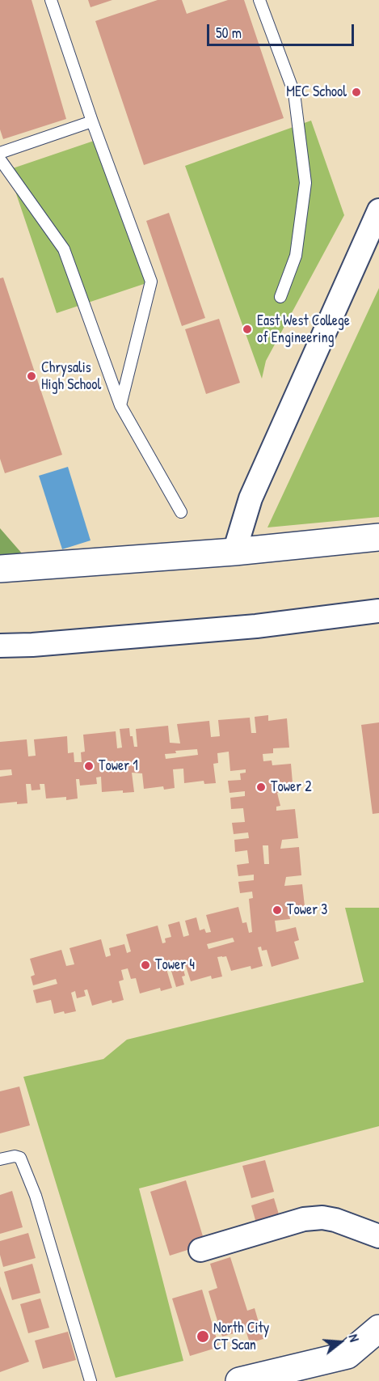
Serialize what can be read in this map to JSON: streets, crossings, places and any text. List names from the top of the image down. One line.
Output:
{"places":["MEC School","East West College of Engineering","Chrysalis High School","Tower 1","Tower 2","Tower 3","Tower 4","North City CT Scan"],"scale_bar":"50 m","north":"right"}
